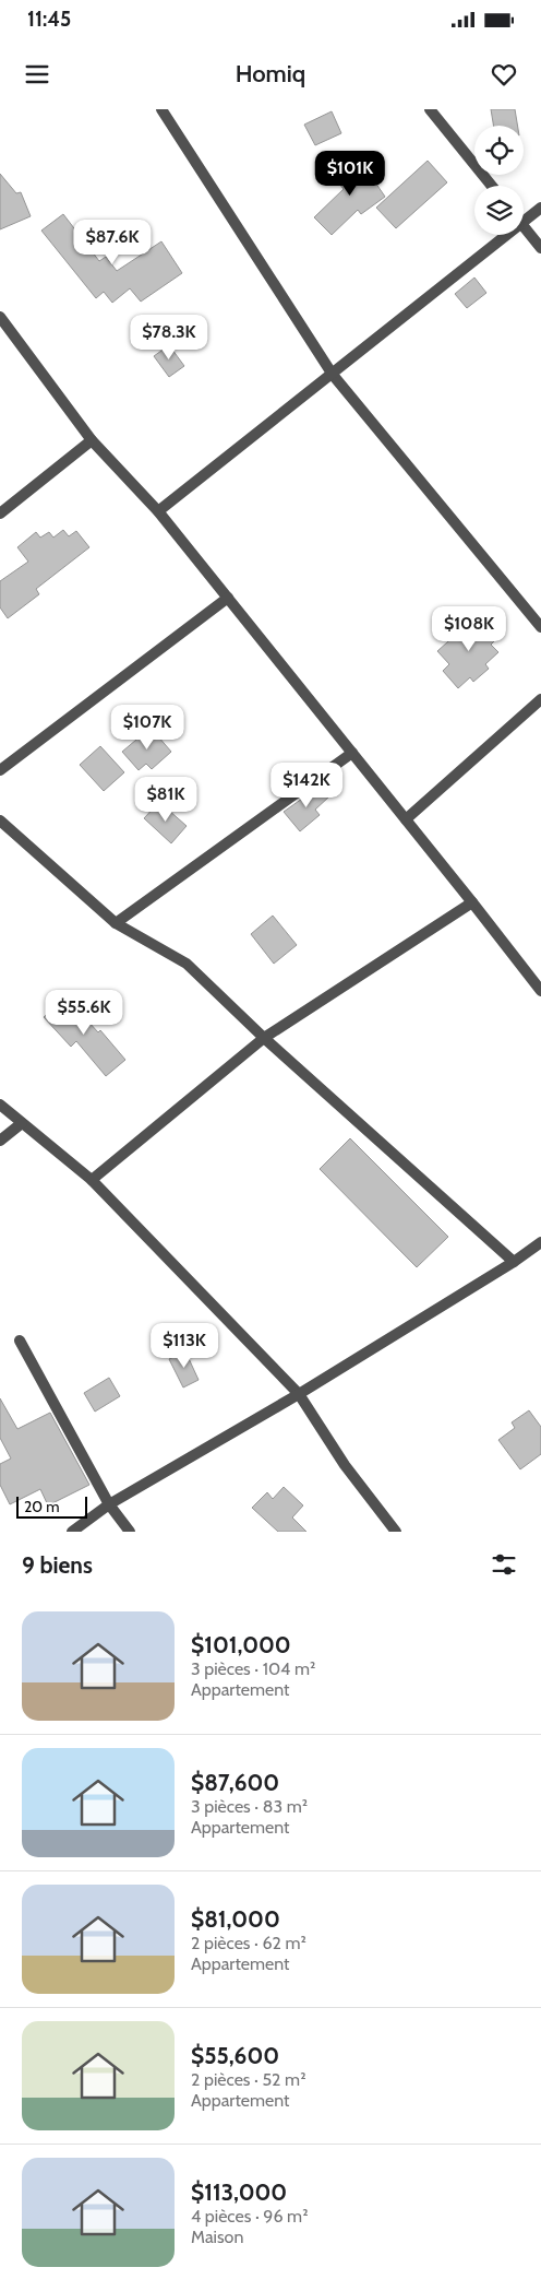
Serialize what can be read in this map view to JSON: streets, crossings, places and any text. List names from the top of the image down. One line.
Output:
{"scale_bar":"20 m","page":{"status":"11:45","header":"Homiq","price":["$101K","$87.6K","$78.3K","$108K","$107K","$142K","$81K","$55.6K","$113K"],"scale":"20 m","heading":"9 biens","list":[{"name":"$101,000","note":"3 pièces · 104 m² · Appartement"},{"name":"$87,600","note":"3 pièces · 83 m² · Appartement"},{"name":"$81,000","note":"2 pièces · 62 m² · Appartement"},{"name":"$55,600","note":"2 pièces · 52 m² · Appartement"},{"name":"$113,000","note":"4 pièces · 96 m² · Maison"}]}}
